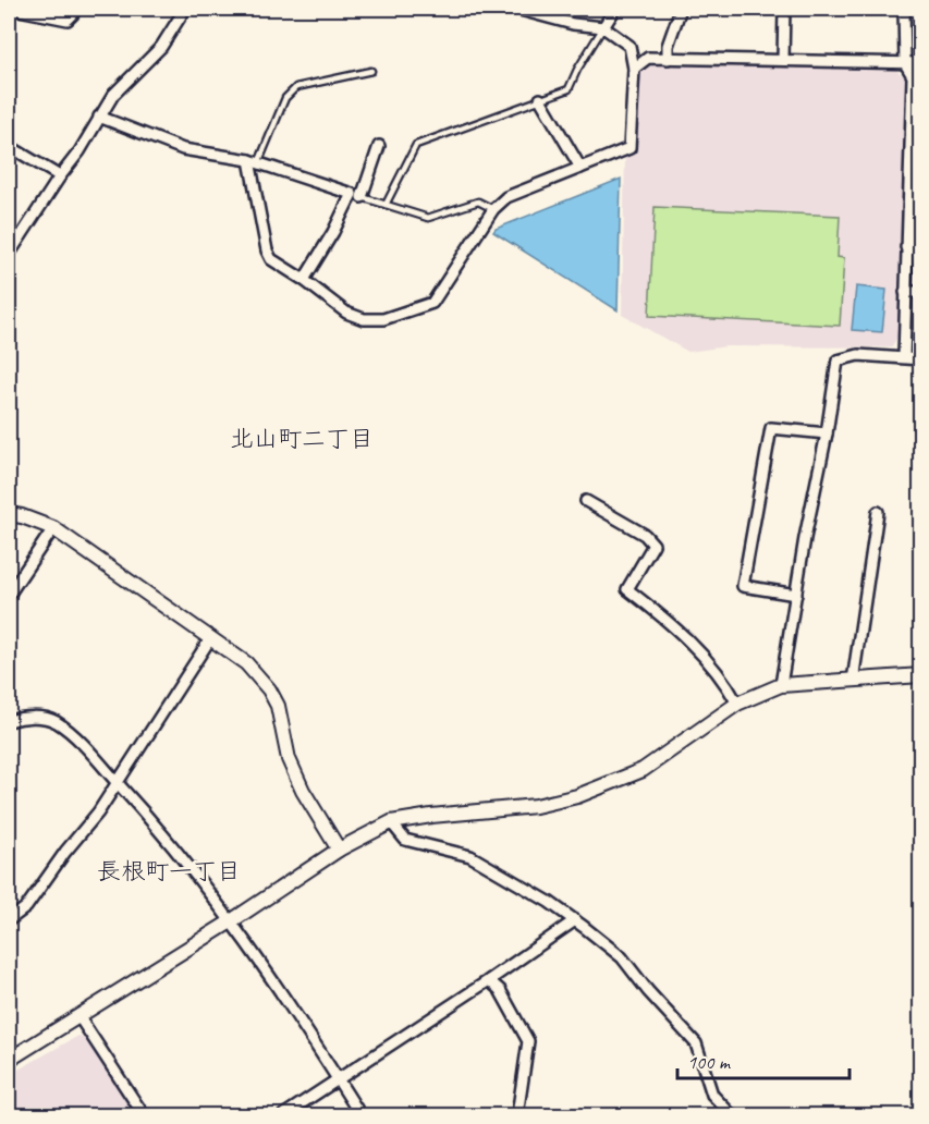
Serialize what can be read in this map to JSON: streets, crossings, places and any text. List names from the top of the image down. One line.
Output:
{"districts":["北山町二丁目","長根町一丁目"],"scale_bar":"100 m"}
